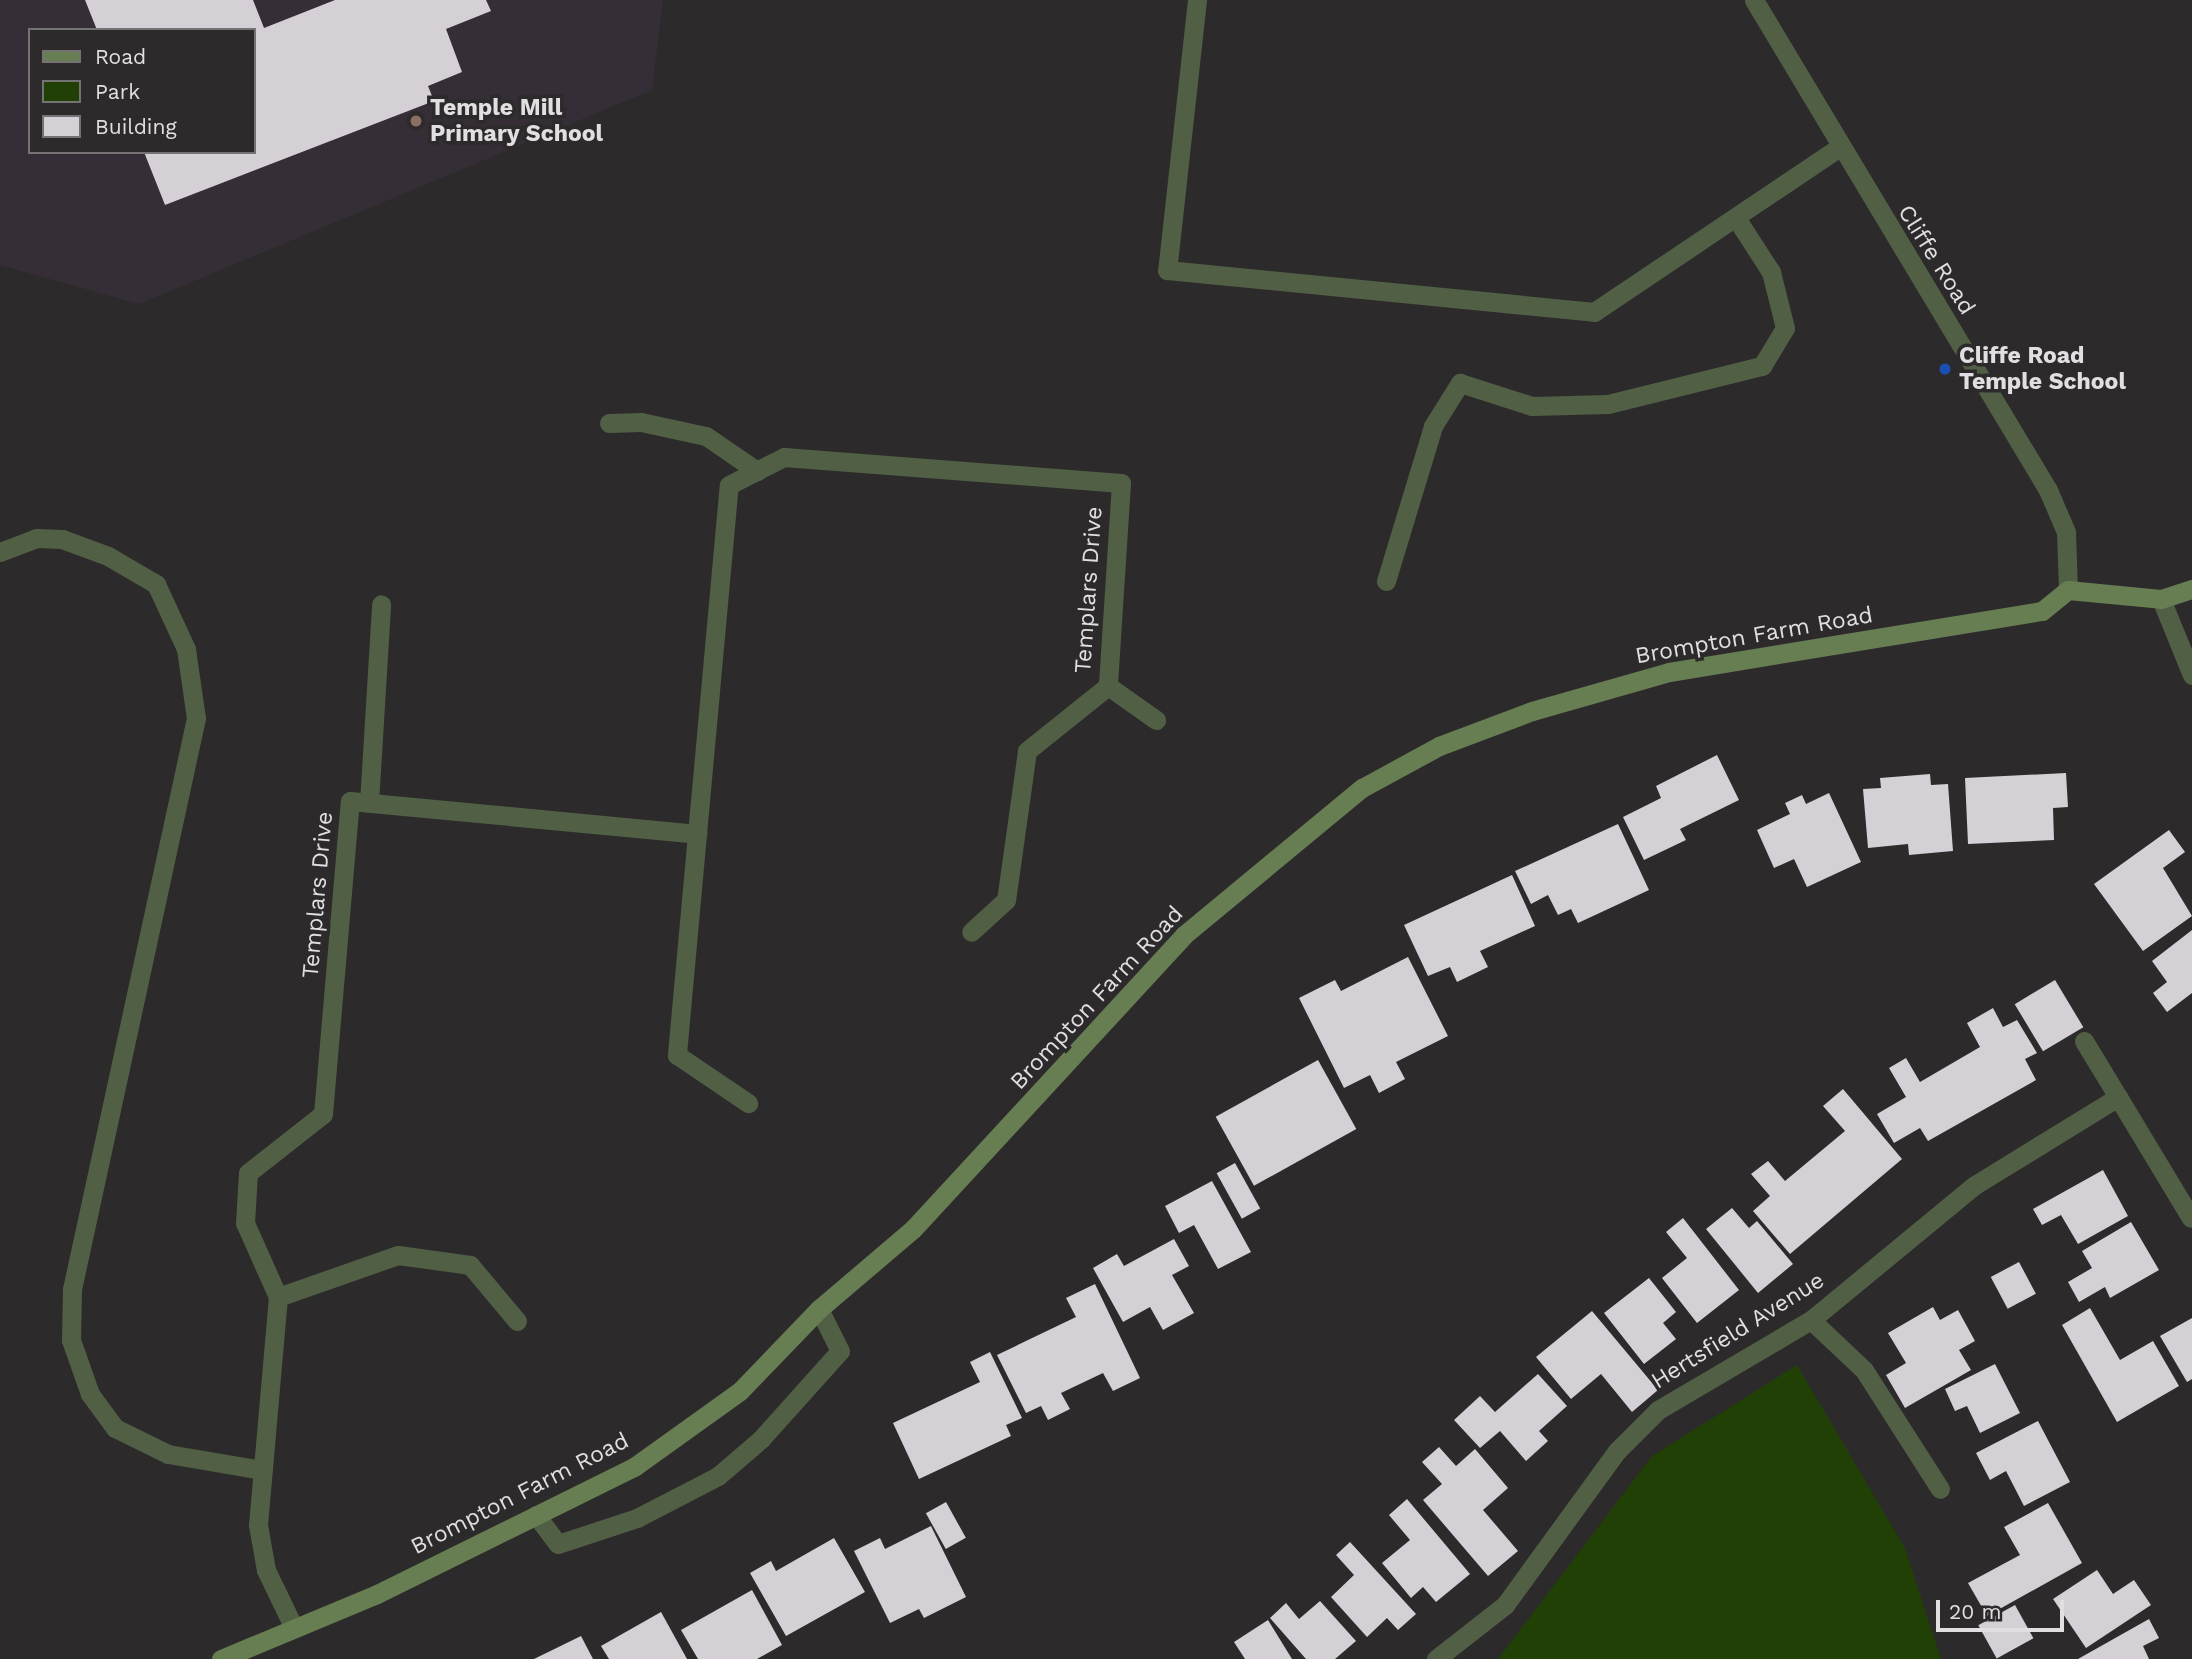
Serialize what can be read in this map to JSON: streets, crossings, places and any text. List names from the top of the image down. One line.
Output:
{"streets":{"main road":["Brompton Farm Road"],"street":["Cliffe Road","Templars Drive","Hertsfield Avenue"]},"crossings":[["Cliffe Road","Brompton Farm Road"],["Templars Drive","Brompton Farm Road"]],"places":["Temple Mill Primary School","Cliffe Road Temple School"],"legend":["Road","Park","Building"],"scale_bar":"20 m"}
